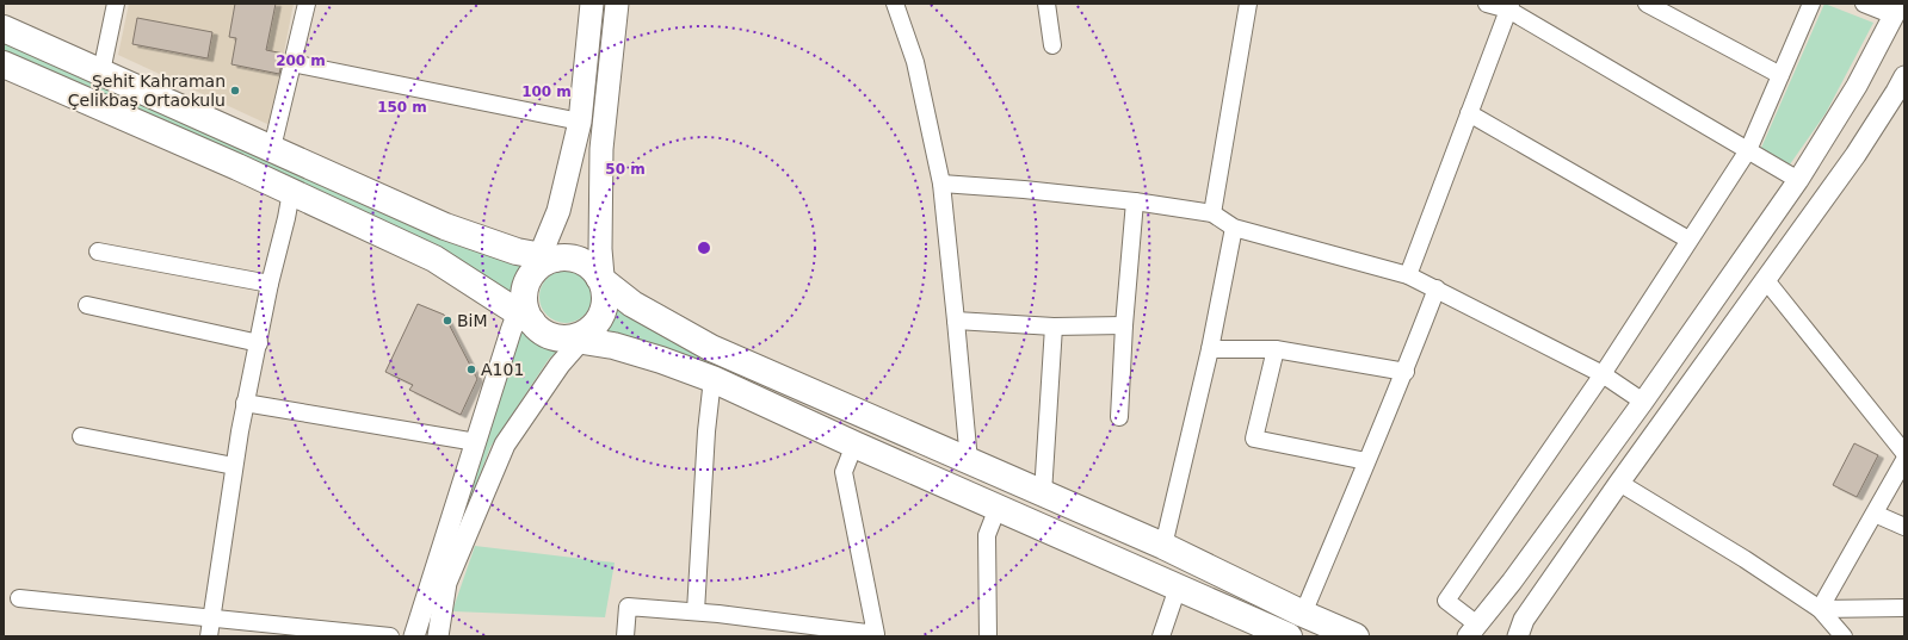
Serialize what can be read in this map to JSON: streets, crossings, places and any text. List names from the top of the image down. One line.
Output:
{"places":["Şehit Kahraman Çelikbaş Ortaokulu","BiM","A101"],"rings":["200 m","100 m","150 m","50 m"]}
